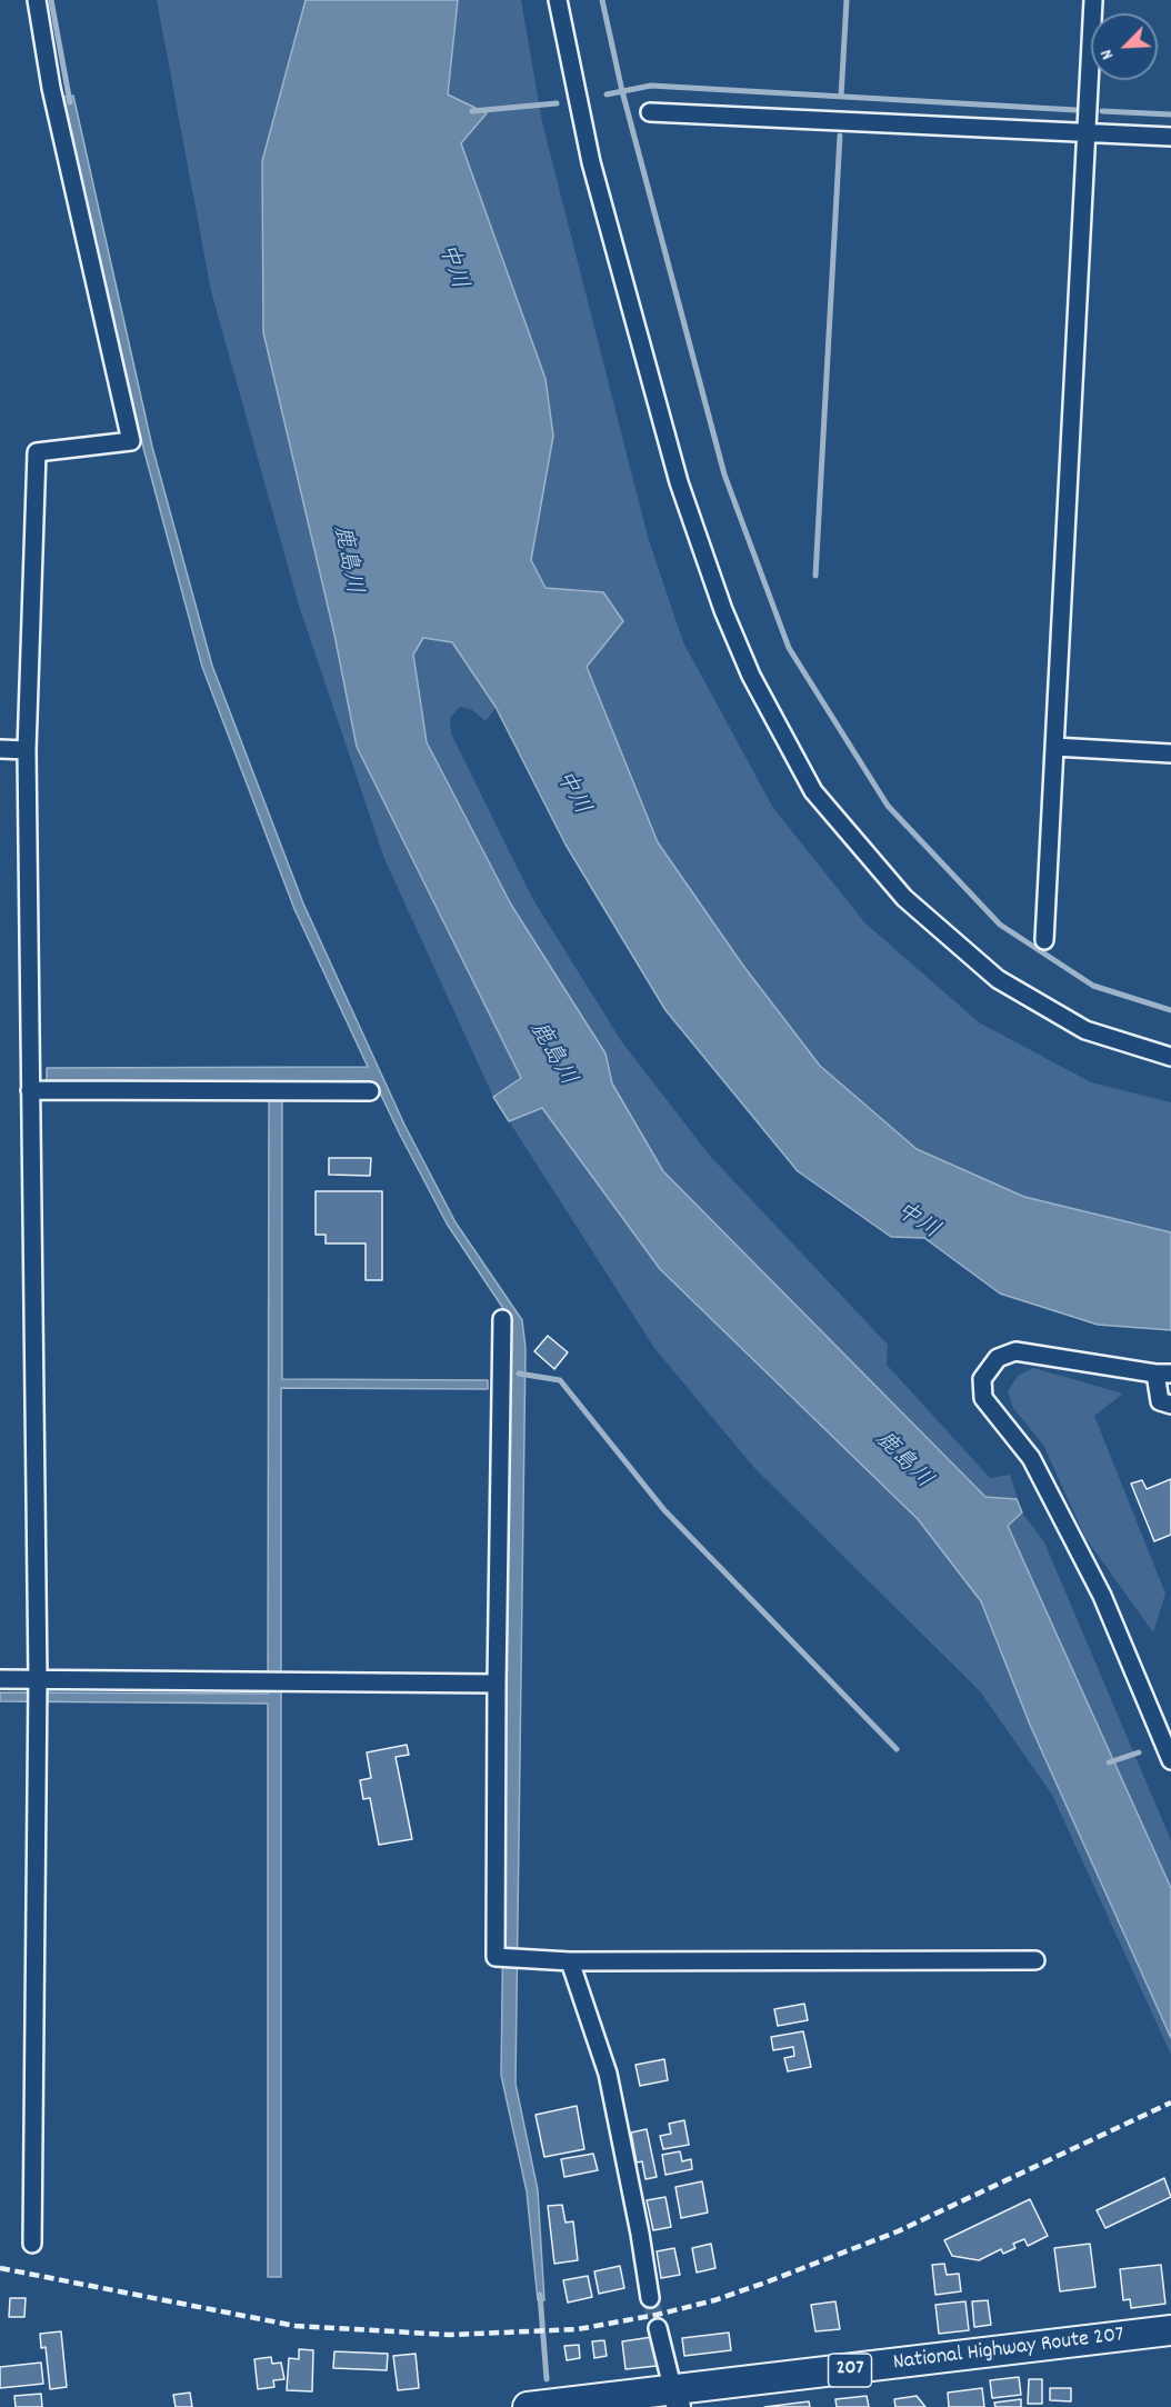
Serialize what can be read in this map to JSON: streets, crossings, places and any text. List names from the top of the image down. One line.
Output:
{"streets":{"highway":["National Highway Route 207","207"]},"water":["中川","鹿島川"],"north":"bottom left"}
